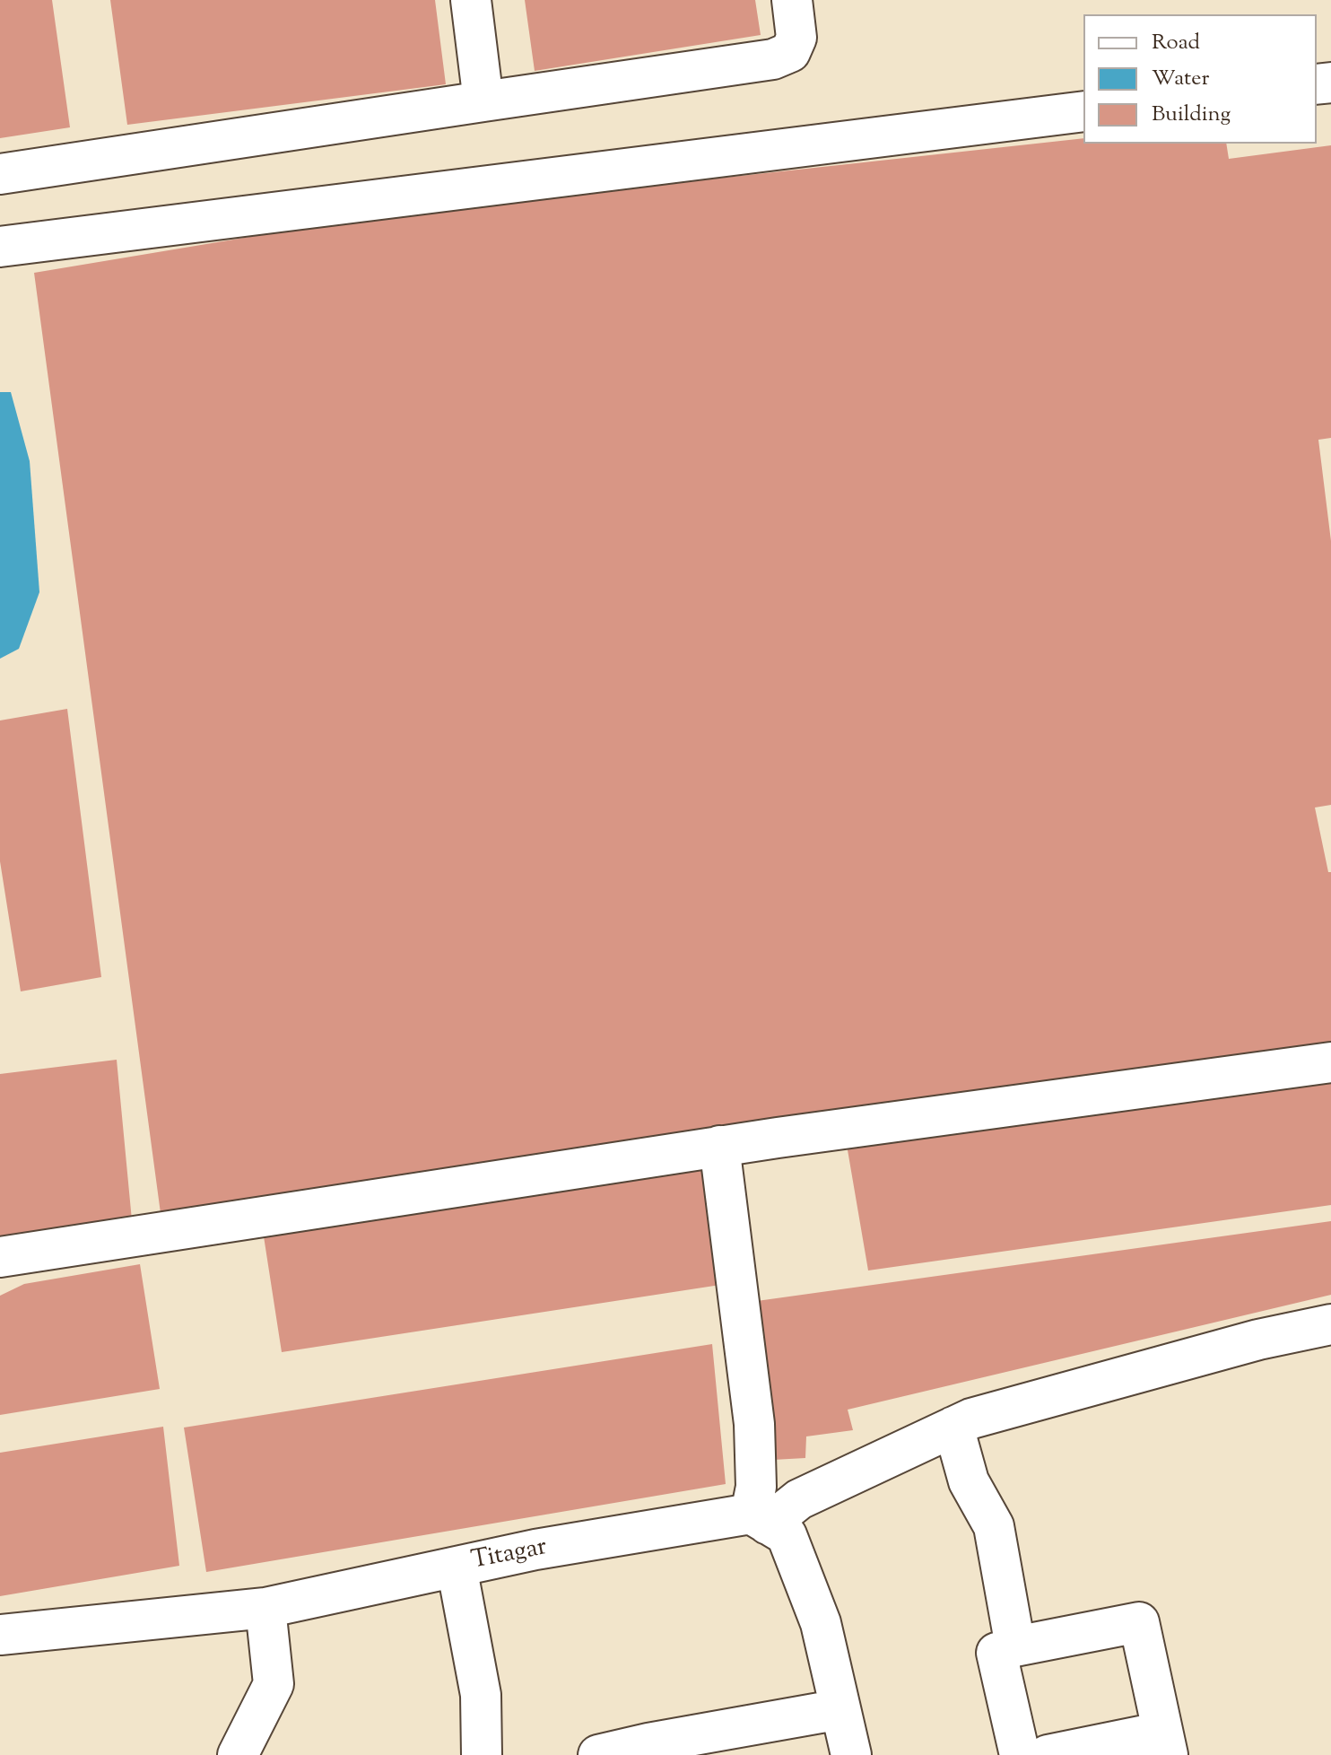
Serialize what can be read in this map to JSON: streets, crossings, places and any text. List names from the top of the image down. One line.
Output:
{"streets":{"street":["Titagar"]},"legend":["Road","Water","Building"]}
